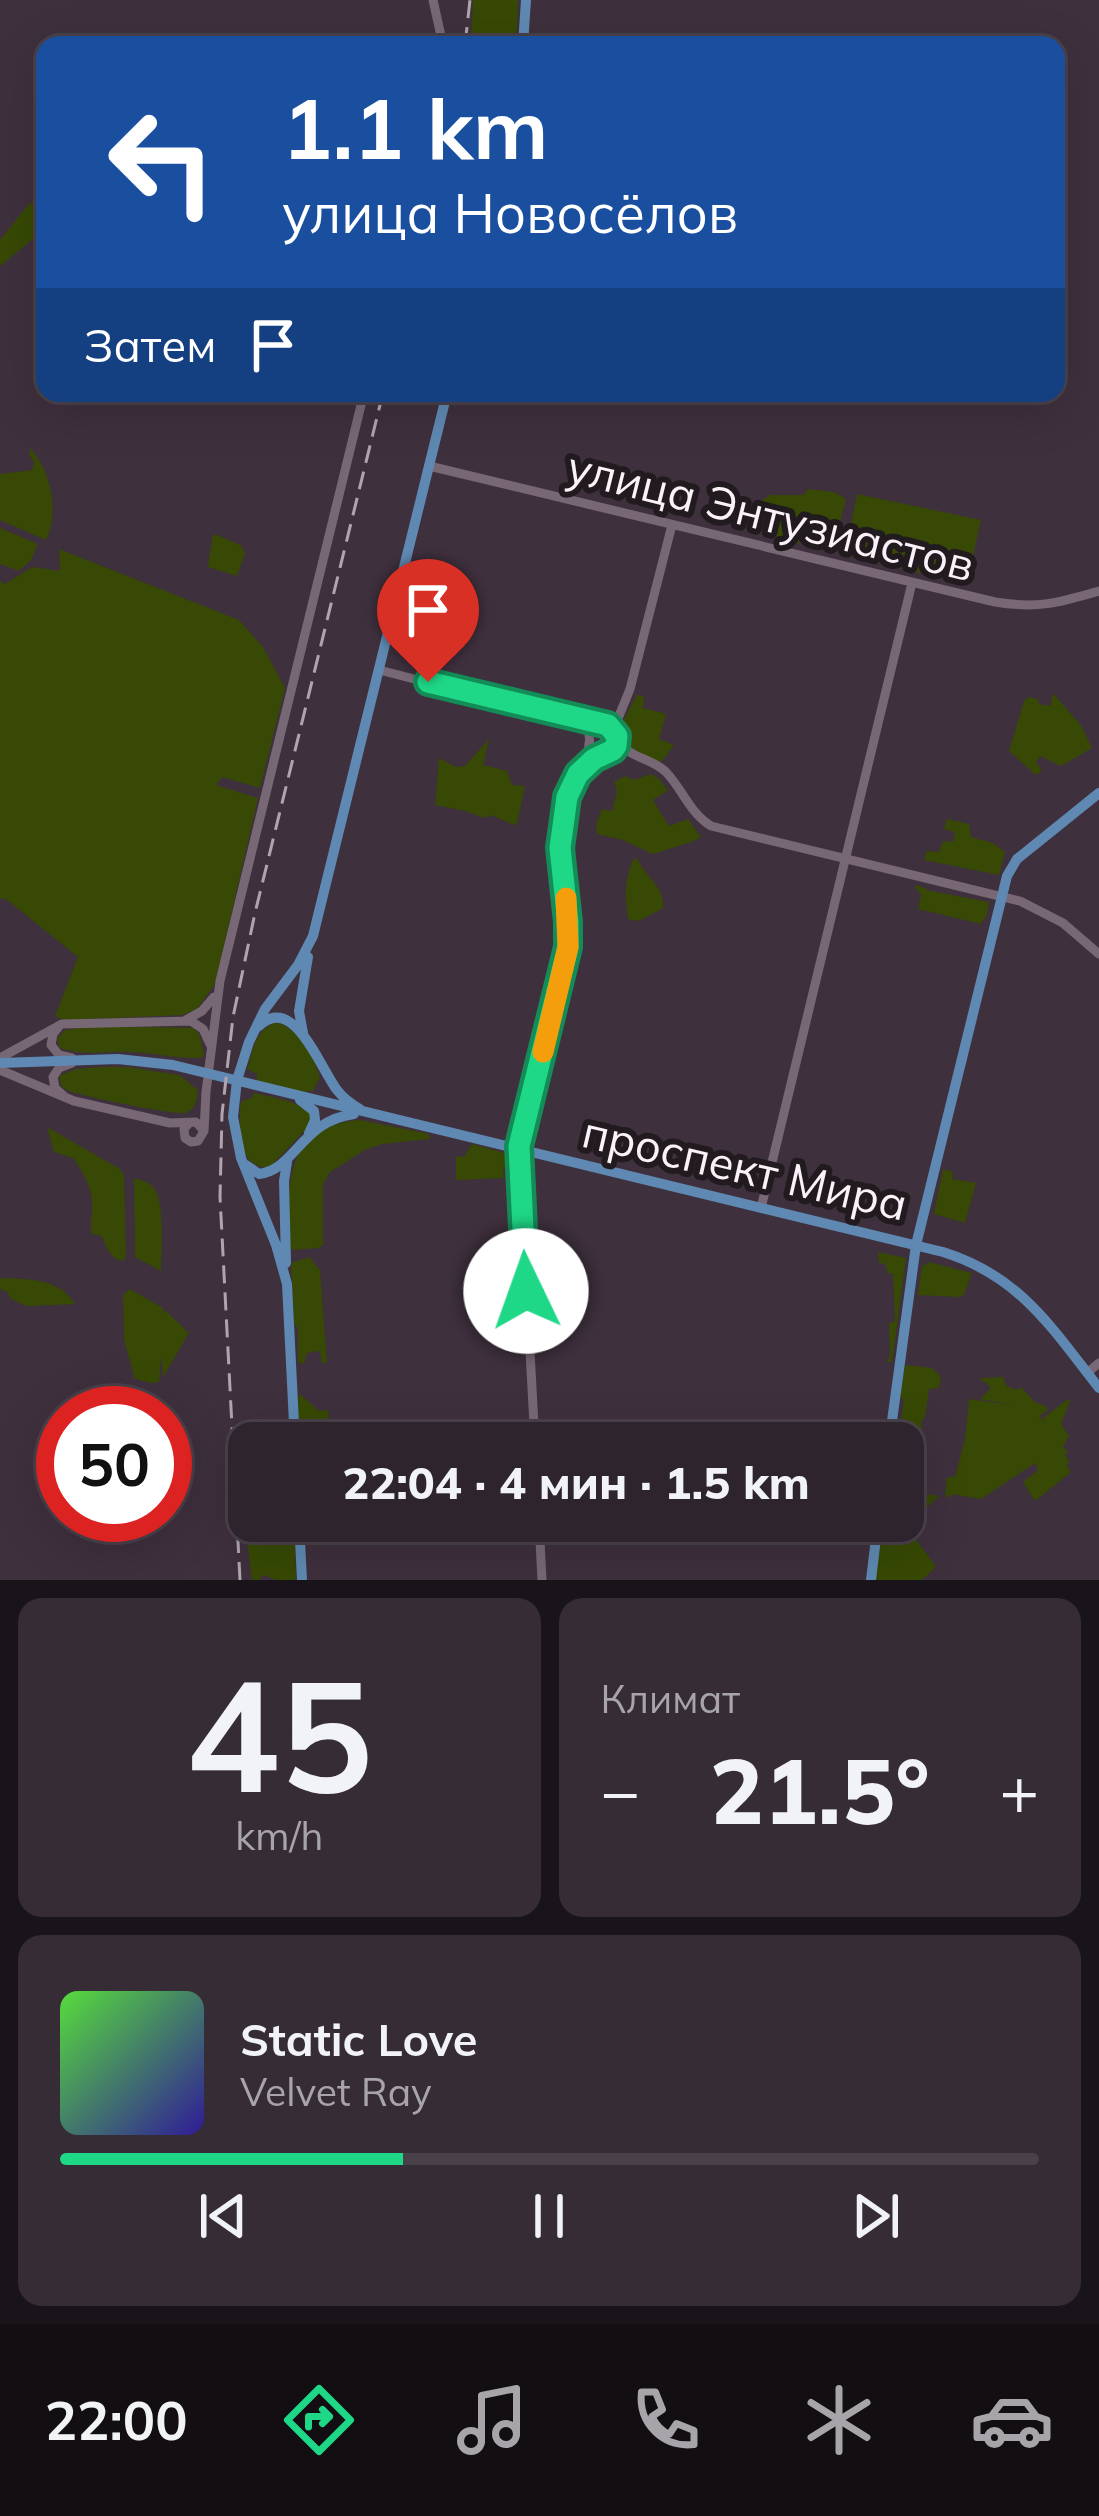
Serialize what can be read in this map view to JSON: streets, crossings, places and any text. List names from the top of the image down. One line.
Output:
{"streets":{"main road":["улица Энтузиастов","проспект Мира"]},"page":{"turn":["1.1 km","улица Новосёлов"],"then":"Затем","limit":"50","trip":"22:04 · 4 мин · 1.5 km","tile":[["45","km/h"],"Климат"],"heat":["−","21.5°","+"],"song":["Static Love","Velvet Ray"],"tabs":"22:00"}}
